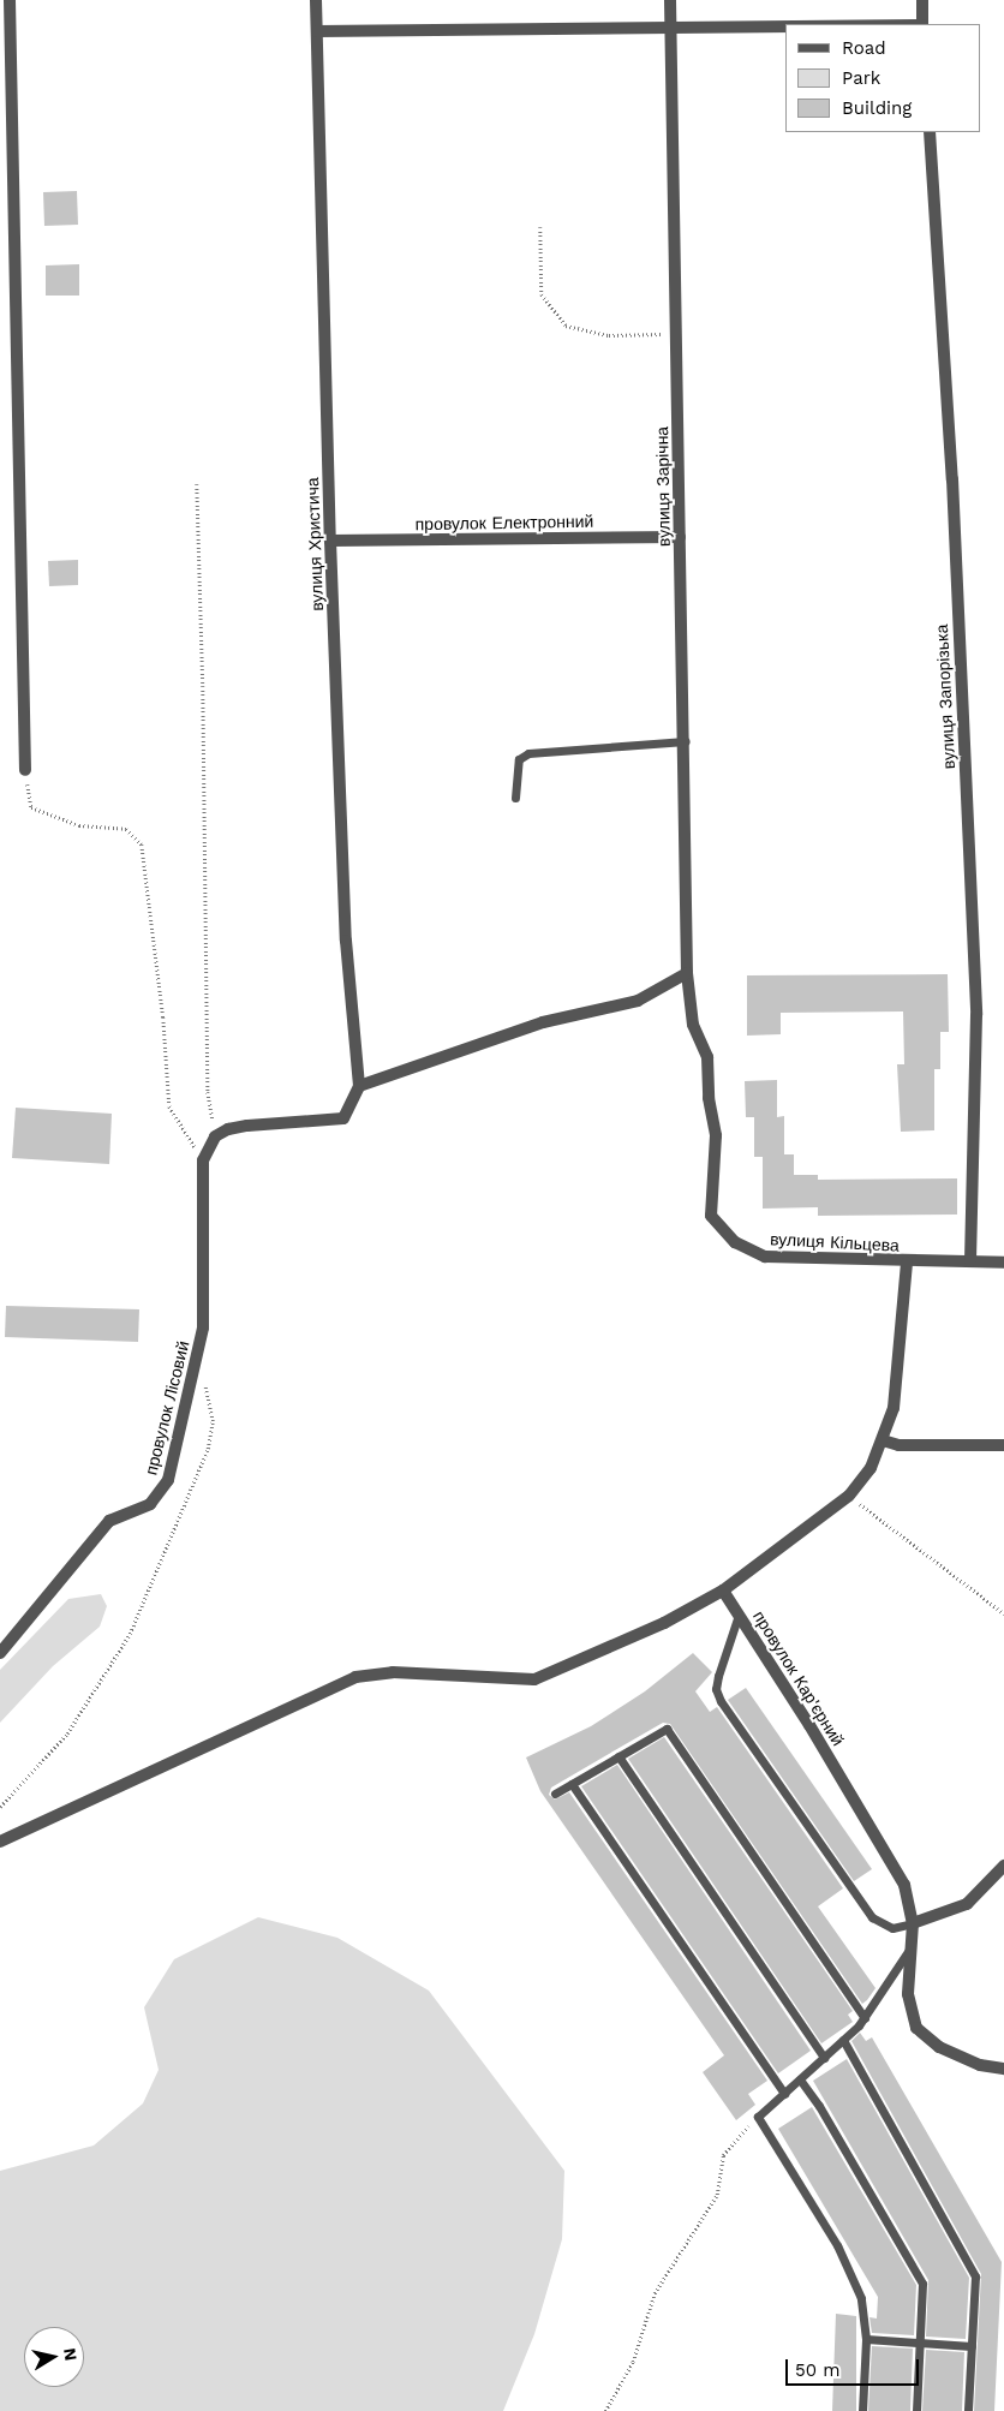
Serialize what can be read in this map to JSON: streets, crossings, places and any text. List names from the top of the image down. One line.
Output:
{"streets":{"street":["вулиця Зарічна","провулок Електронний","вулиця Христича","вулиця Запорізька","вулиця Кільцева","провулок Лісовий","провулок Кар'єрний"]},"crossings":[["вулиця Зарічна","провулок Електронний"],["вулиця Зарічна","вулиця Кільцева"],["провулок Електронний","вулиця Христича"],["вулиця Запорізька","вулиця Кільцева"]],"legend":["Road","Park","Building"],"scale_bar":"50 m","north":"right"}
